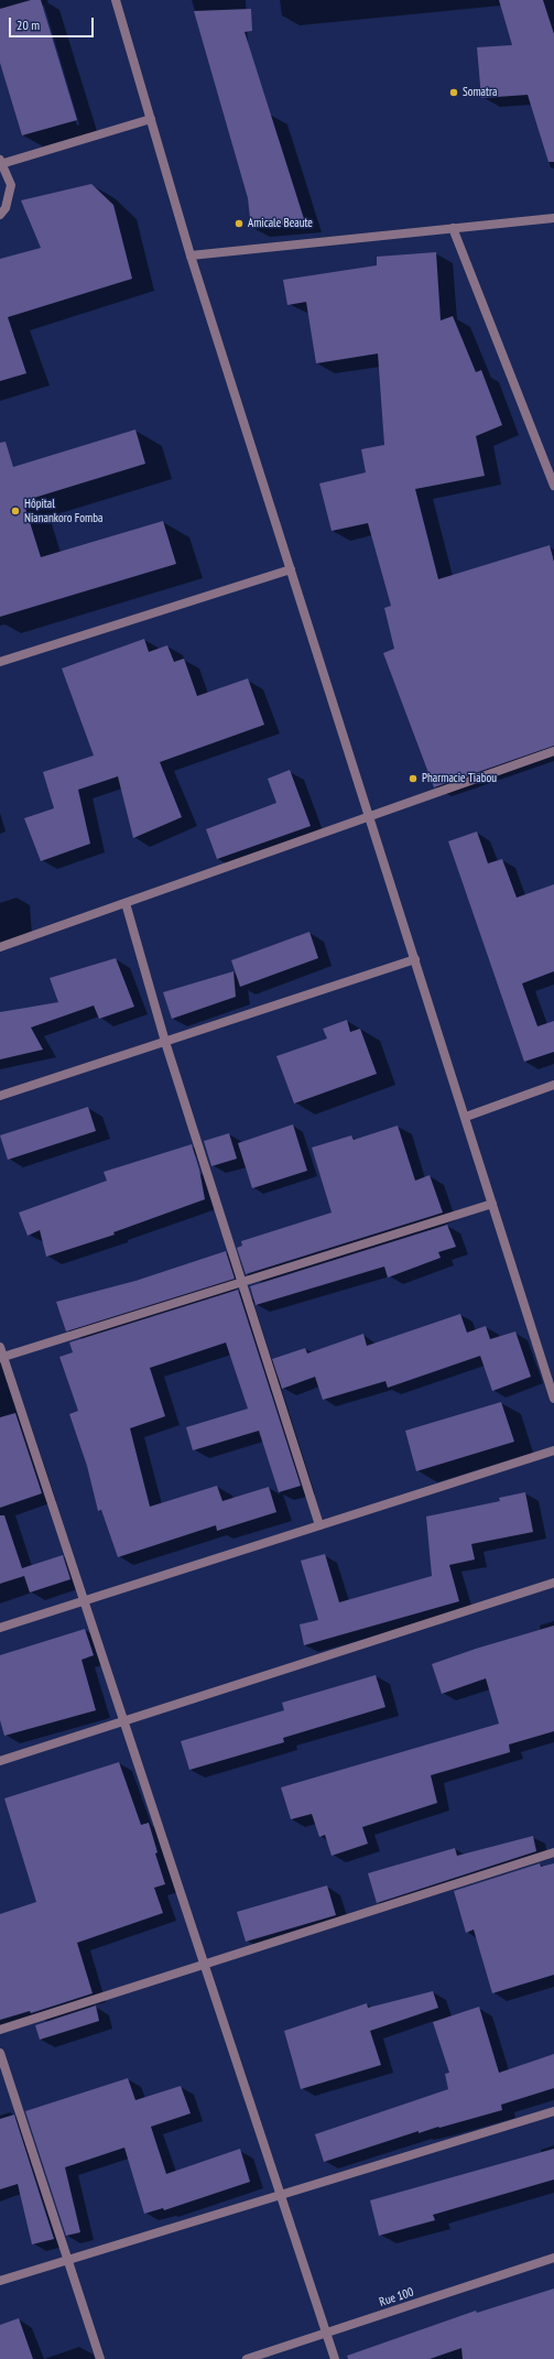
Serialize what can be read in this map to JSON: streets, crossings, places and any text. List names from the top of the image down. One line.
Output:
{"streets":{"street":["Rue 100"]},"places":["Somatra","Amicale Beaute","Hôpital Nianankoro Fomba","Pharmacie Tiabou"],"scale_bar":"20 m"}
